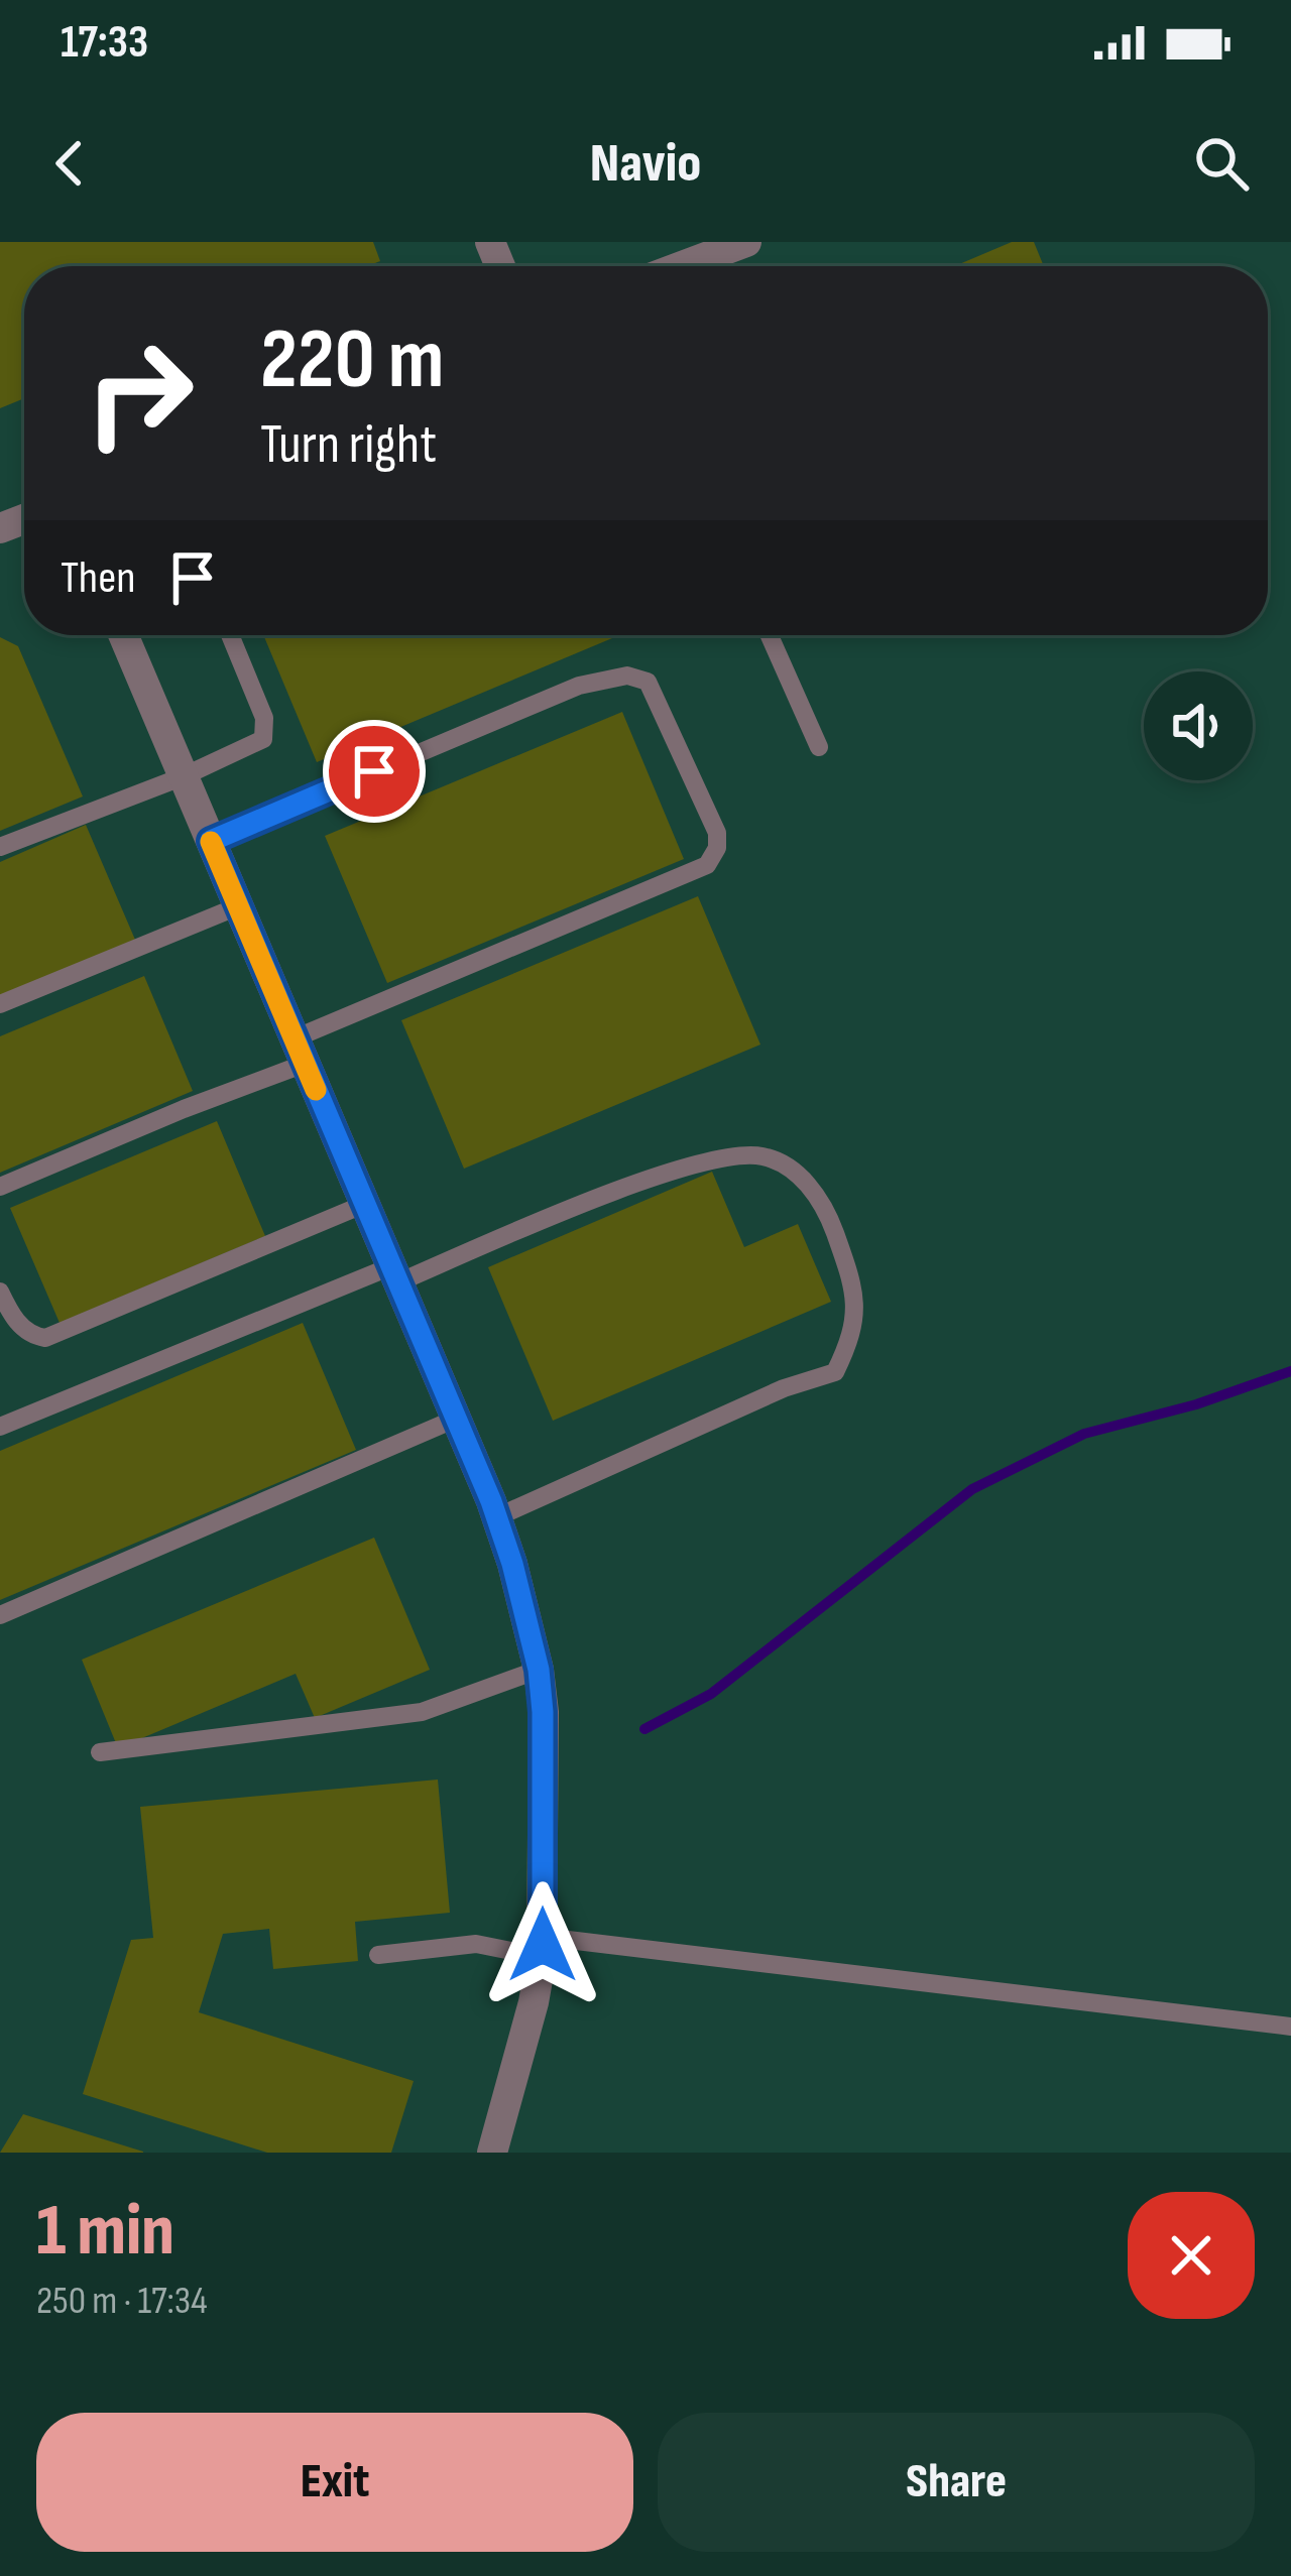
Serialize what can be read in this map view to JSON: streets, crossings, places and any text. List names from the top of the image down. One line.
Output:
{"page":{"status":"17:33","header":"Navio","turn":["220 m","Turn right"],"then":"Then","heading":["1 min","250 m · 17:34"],"buttons":["Exit","Share"]}}
